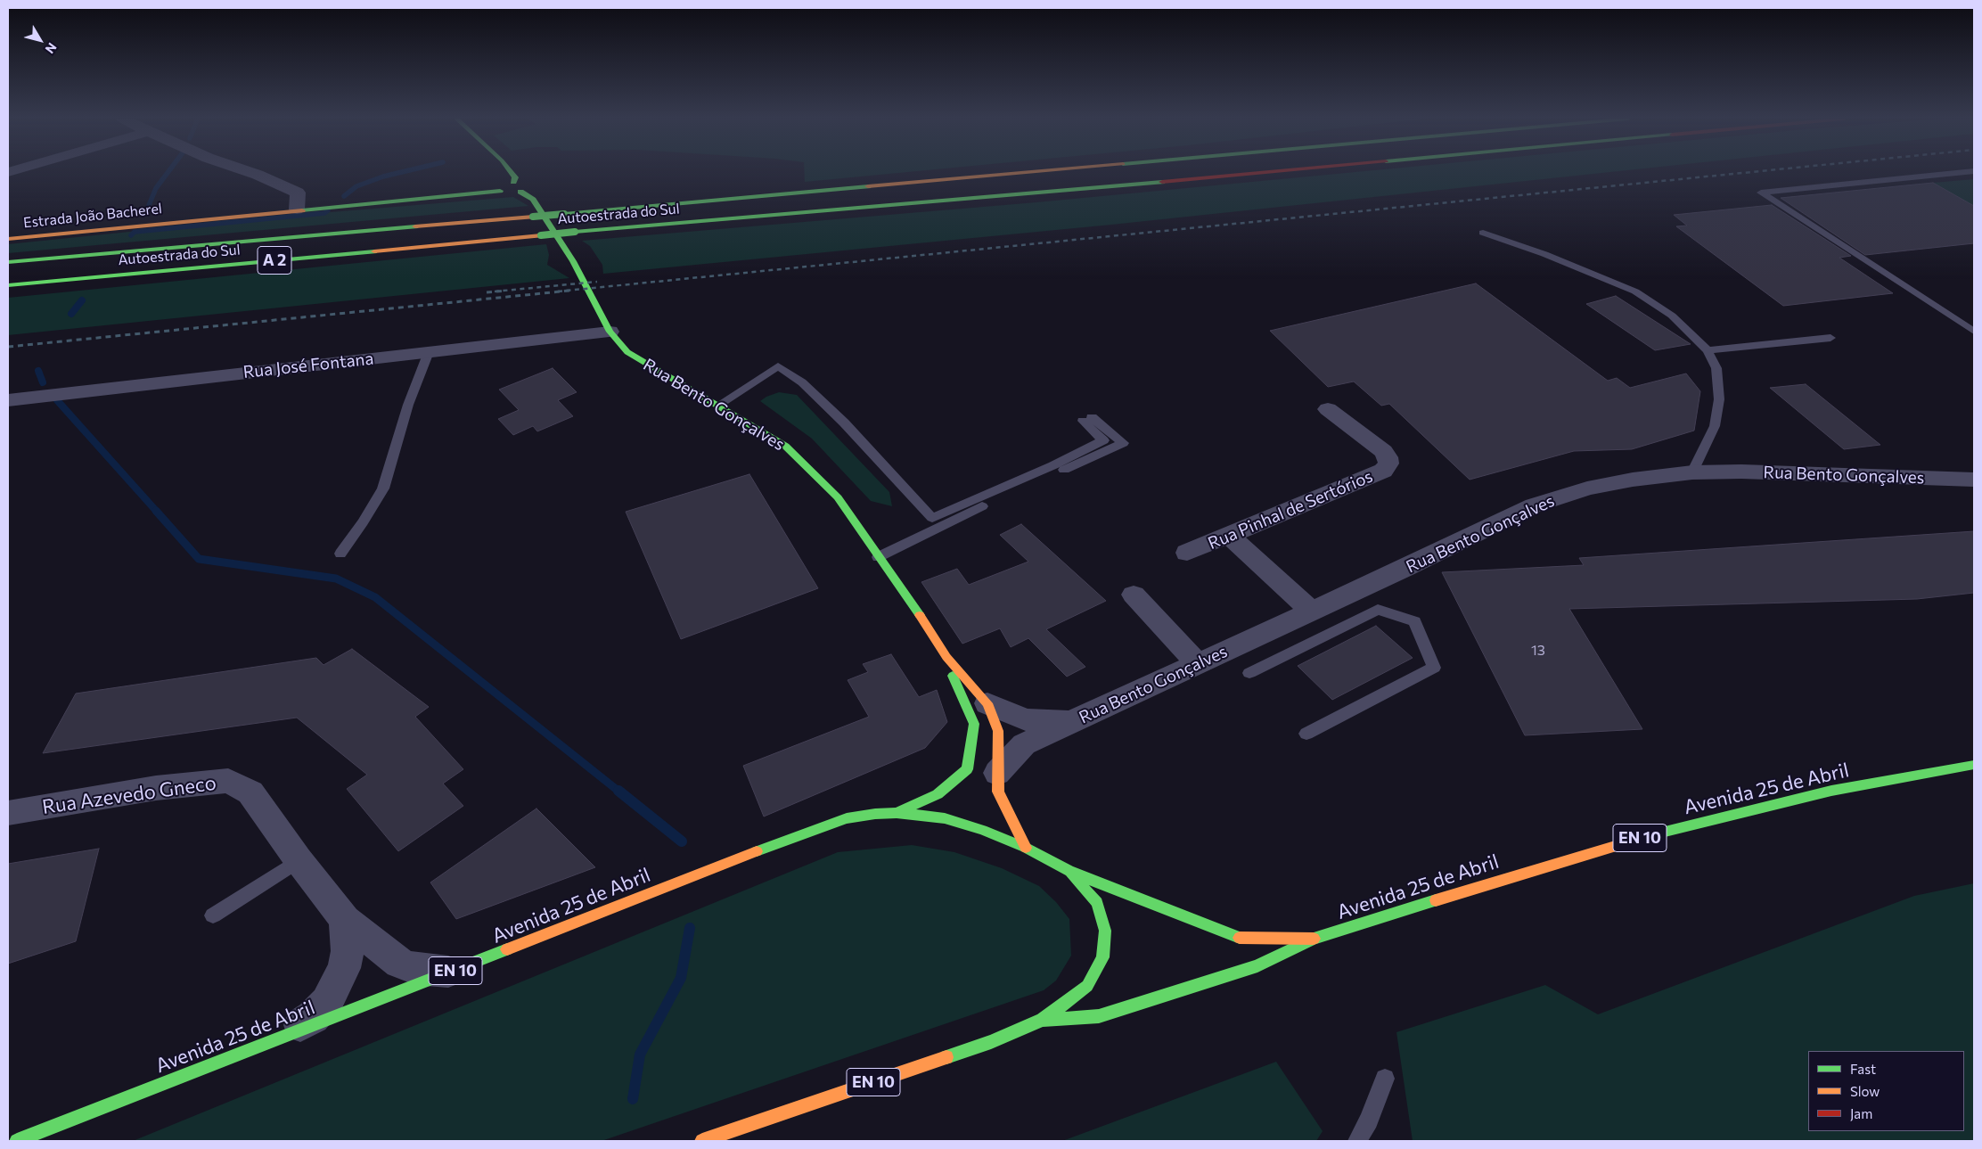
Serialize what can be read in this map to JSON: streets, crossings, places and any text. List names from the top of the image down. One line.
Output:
{"streets":{"main road":["Autoestrada do Sul","Estrada João Bacherel","A 2","Rua Bento Gonçalves","Avenida 25 de Abril","EN 10"],"street":["Rua José Fontana","Rua Pinhal de Sertórios","Rua Azevedo Gneco"]},"crossings":[["Estrada João Bacherel","Rua Bento Gonçalves"],["Rua José Fontana","Rua Bento Gonçalves"],["Avenida 25 de Abril","Rua Azevedo Gneco"]],"house_numbers":["13"],"legend":["Fast","Slow","Jam"],"north":"bottom right"}
